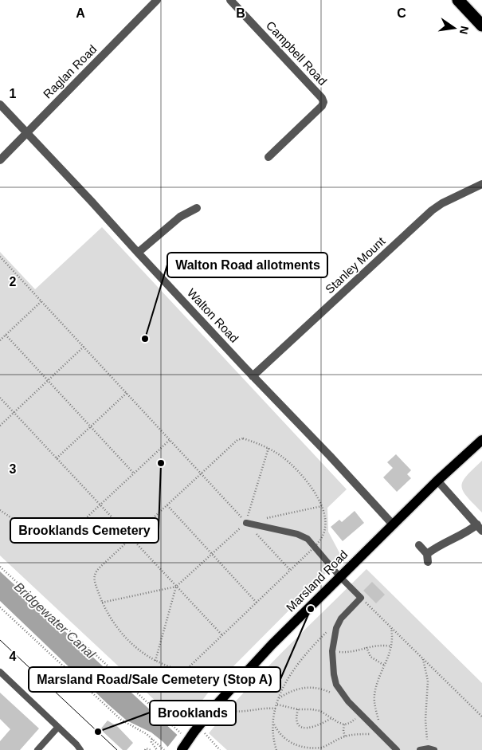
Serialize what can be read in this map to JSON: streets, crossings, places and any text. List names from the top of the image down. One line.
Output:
{"streets":{"main road":["Marsland Road"],"street":["Campbell Road","Raglan Road","Stanley Mount","Walton Road"]},"crossings":[["Raglan Road","Walton Road"],["Stanley Mount","Walton Road"],["Walton Road","Marsland Road"]],"water":["Bridgewater Canal"],"places":["Walton Road allotments","Brooklands Cemetery","Marsland Road/Sale Cemetery (Stop A)","Brooklands"],"north":"right","grid":{"columns":["A","B","C"],"rows":["1","2","3","4"]}}
